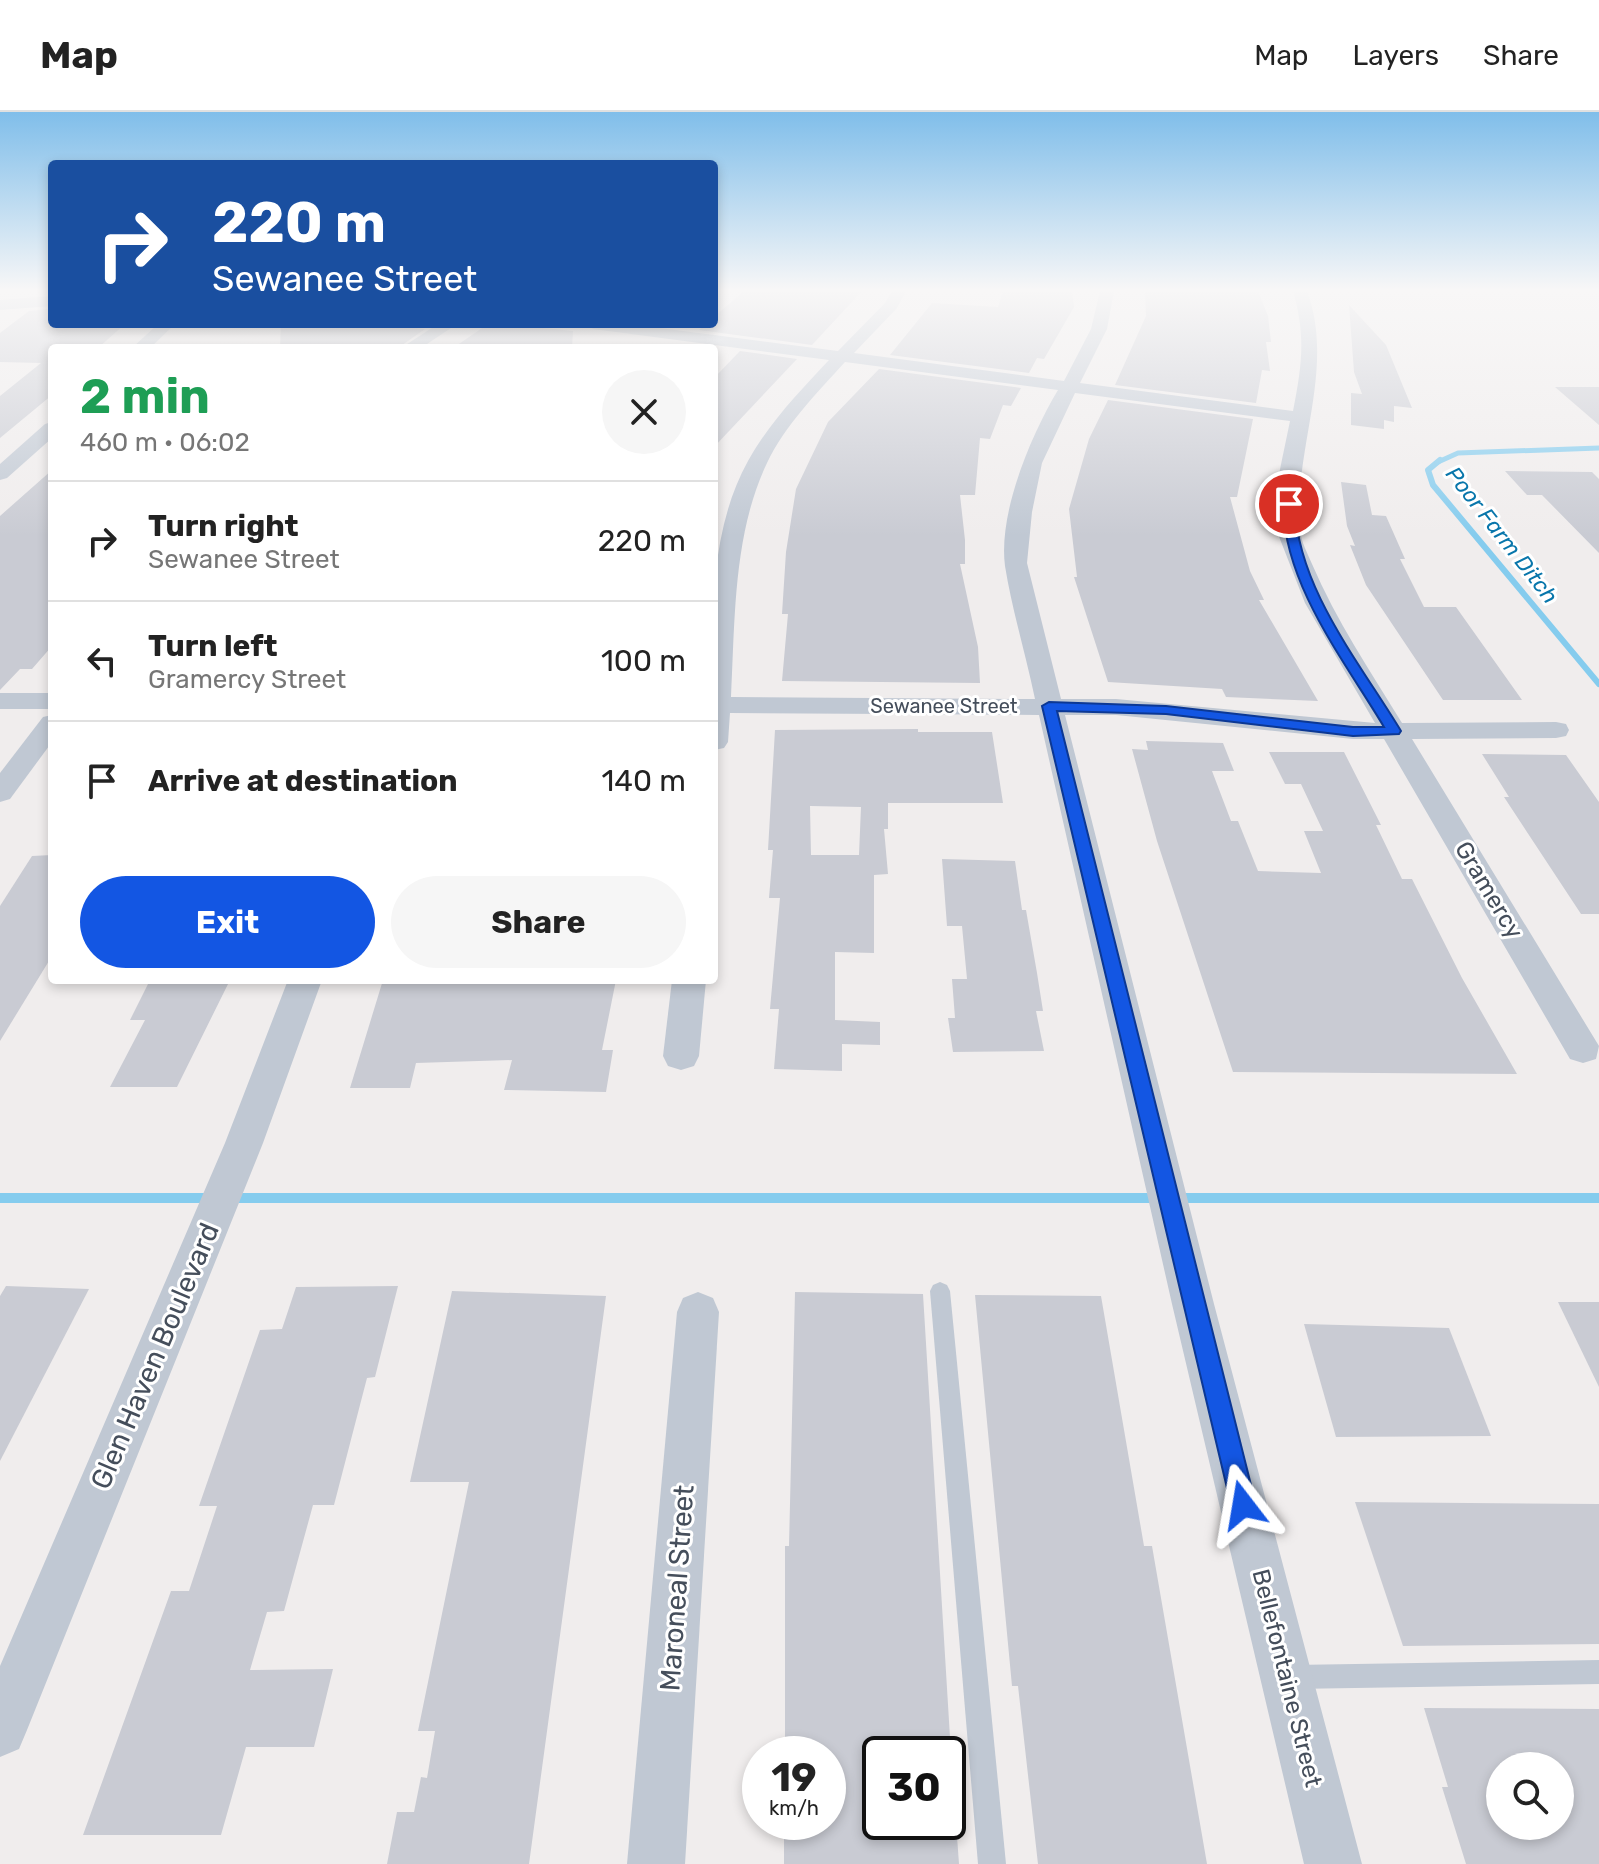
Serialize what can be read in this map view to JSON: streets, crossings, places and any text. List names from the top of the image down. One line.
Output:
{"streets":{"street":["Sewanee Street","Gramercy","Glen Haven Boulevard","Maroneal Street","Bellefontaine Street"]},"crossings":[["Sewanee Street","Gramercy"],["Sewanee Street","Bellefontaine Street"]],"water":["Poor Farm Ditch"],"page":{"header":"Map","nav":["Map","Layers","Share"],"turn":["220 m","Sewanee Street"],"heading":["2 min","460 m · 06:02"],"list":[{"name":"Turn right","note":"Sewanee Street","value":"220 m"},{"name":"Turn left","note":"Gramercy Street","value":"100 m"},{"name":"Arrive at destination","value":"140 m"}],"buttons":["Exit","Share"],"speed":"19 km/h","limit":"30"}}
